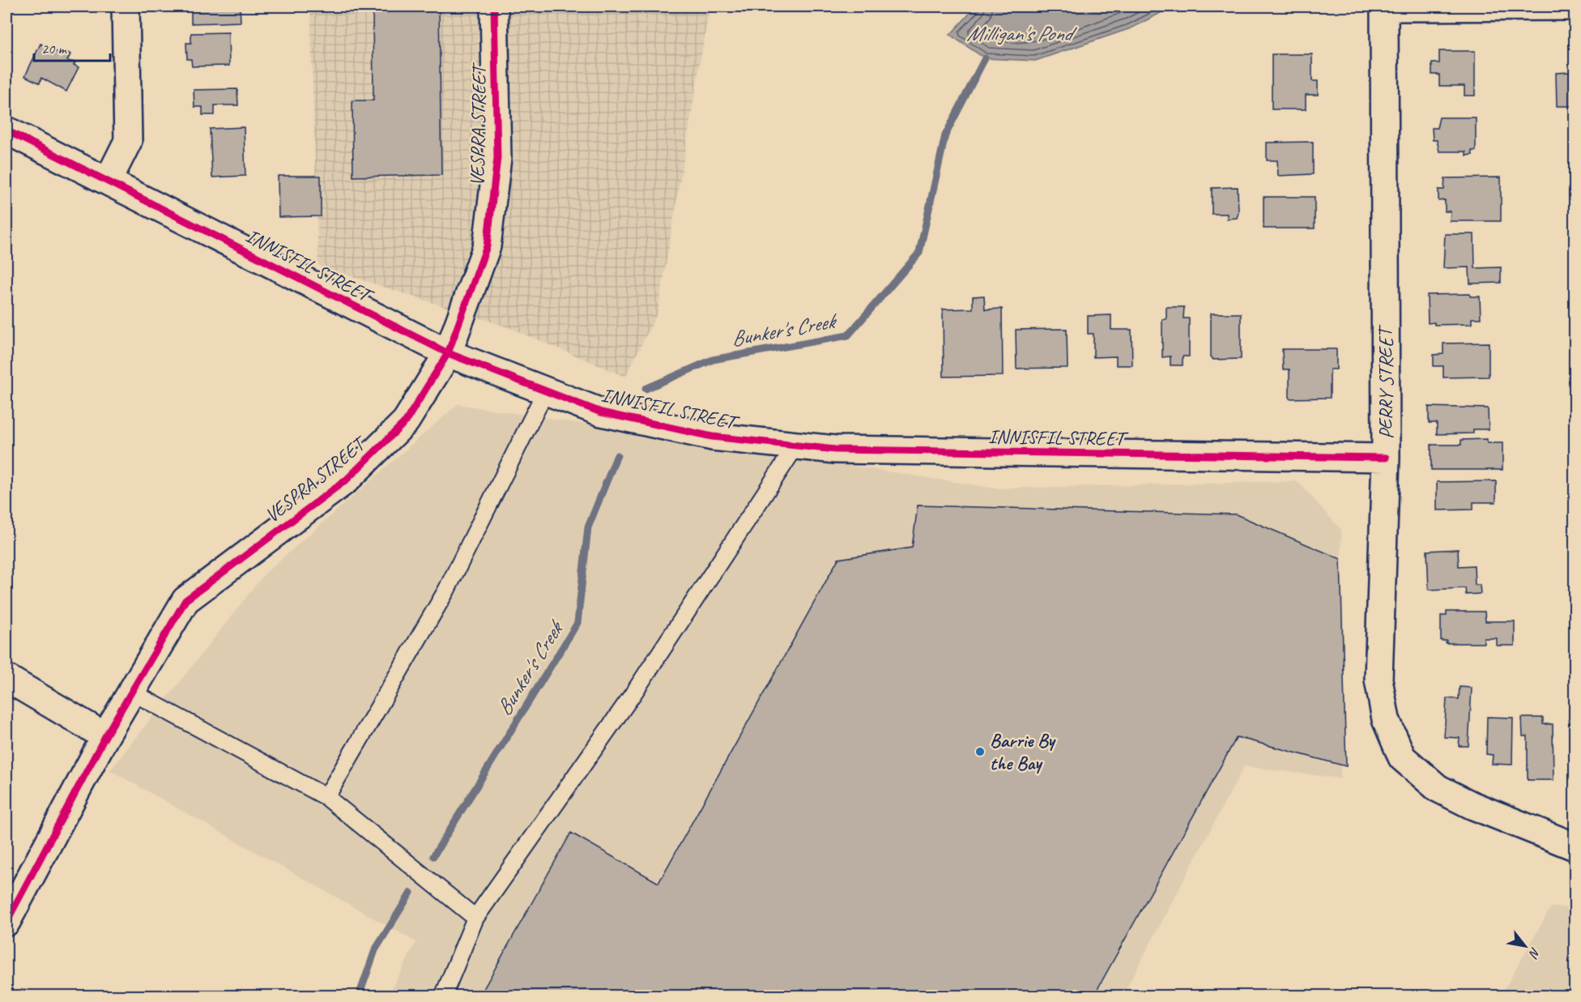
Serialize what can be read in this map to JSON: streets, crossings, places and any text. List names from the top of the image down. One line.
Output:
{"streets":{"street":["VESPRA STREET","INNISFIL STREET","PERRY STREET"]},"crossings":[["VESPRA STREET","INNISFIL STREET"],["INNISFIL STREET","PERRY STREET"]],"water":["Milligan's Pond","Bunker's Creek"],"places":["Barrie By the Bay"],"scale_bar":"20 m","north":"bottom right"}
